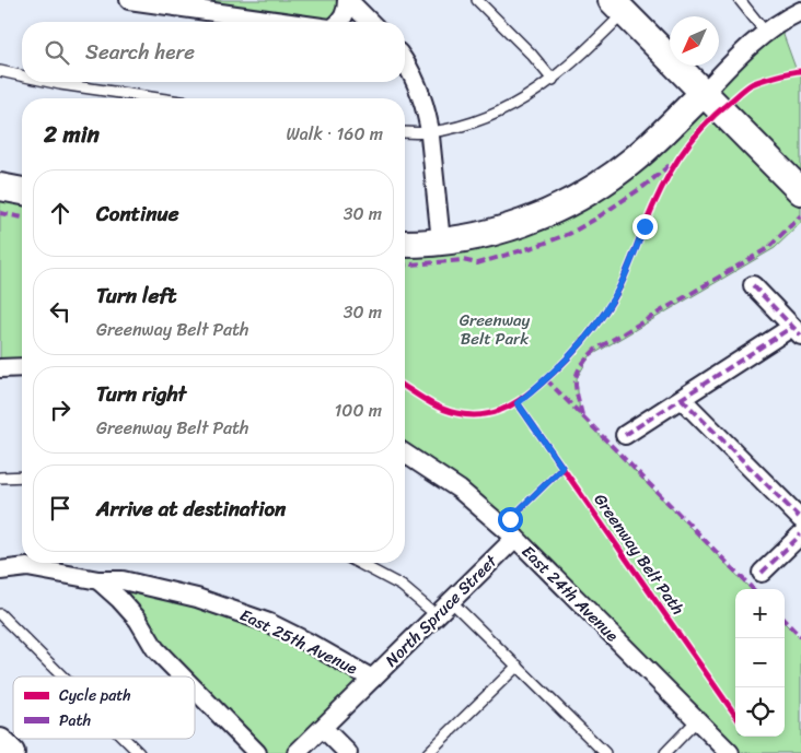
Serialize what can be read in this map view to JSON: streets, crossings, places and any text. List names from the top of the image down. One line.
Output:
{"streets":{"street":["East 24th Avenue","North Spruce Street","East 25th Avenue"],"cycle path":["Greenway Belt Path"]},"crossings":[["East 24th Avenue","North Spruce Street"],["North Spruce Street","East 25th Avenue"]],"parks":["Greenway Belt Park"],"legend":["Cycle path","Path"],"north":"bottom left","page":{"search":"Search here","heading":["2 min","Walk · 160 m"],"list":[["Continue","30 m"],["Turn left","Greenway Belt Path","30 m"],["Turn right","Greenway Belt Path","100 m"],"Arrive at destination"],"map_buttons":["+","−"]}}
